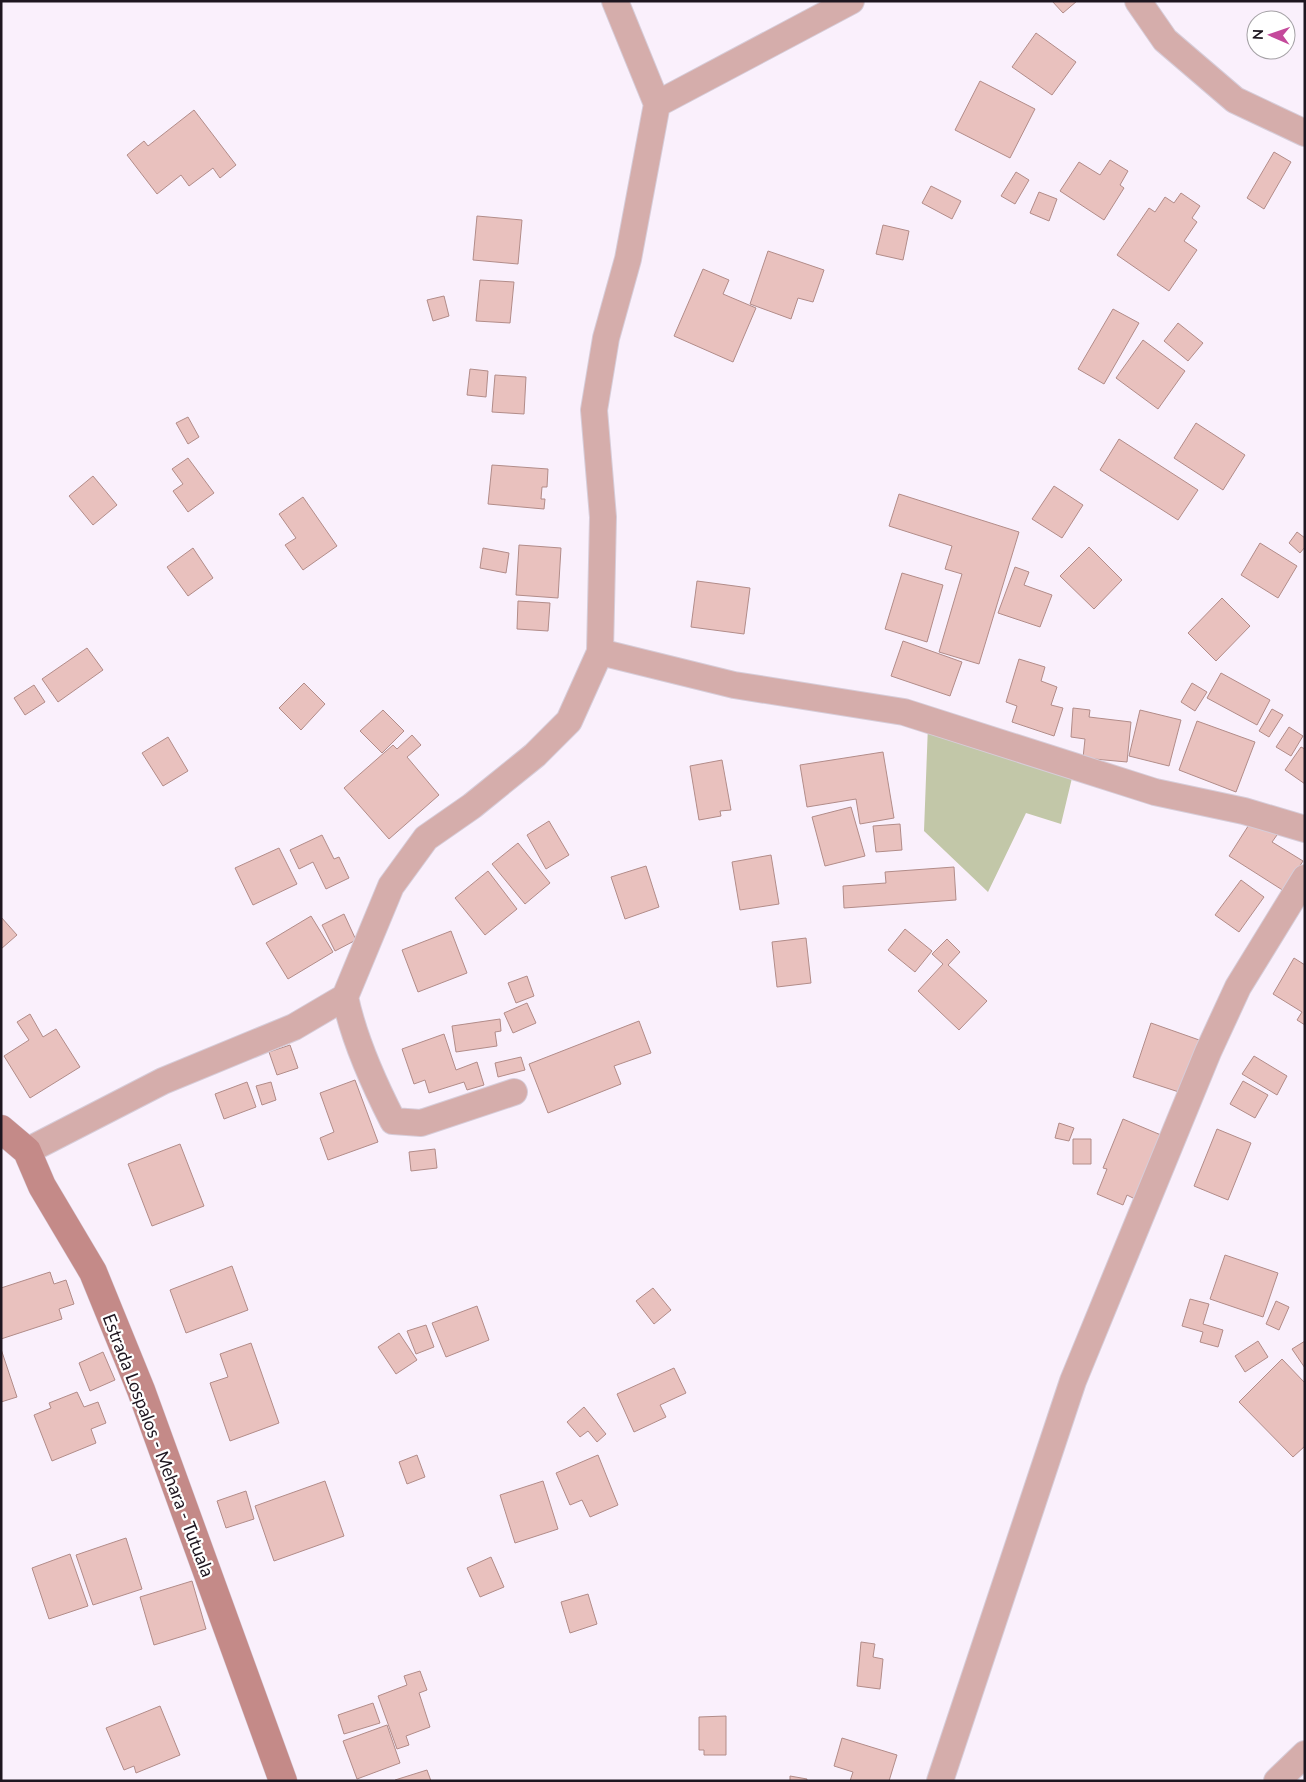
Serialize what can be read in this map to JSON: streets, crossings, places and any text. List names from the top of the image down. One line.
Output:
{"streets":{"main road":["Estrada Lospalos - Mehara - Tutuala"]},"north":"left"}
